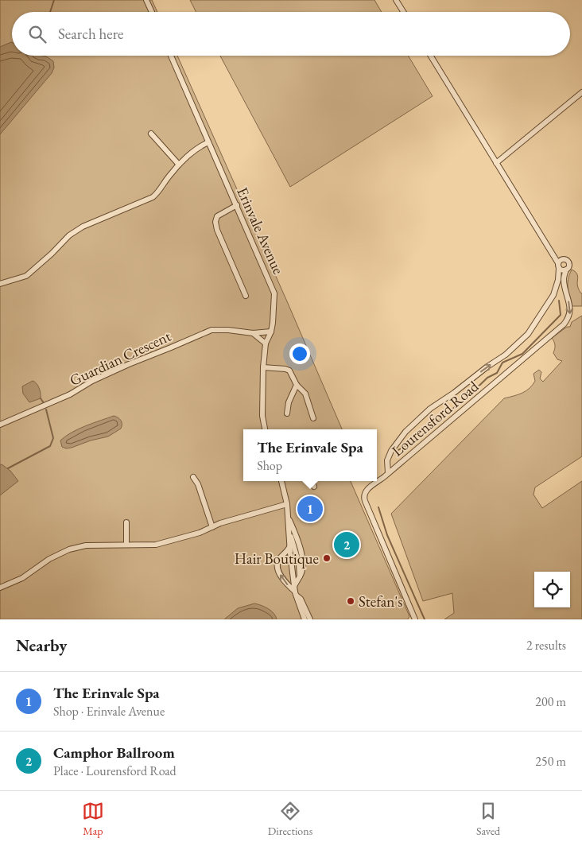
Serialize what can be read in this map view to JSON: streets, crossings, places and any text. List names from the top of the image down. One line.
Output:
{"streets":{"street":["Erinvale Avenue","Guardian Crescent","Lourensford Road"]},"crossings":[["Erinvale Avenue","Guardian Crescent"]],"places":["Hair Boutique","Stefan's"],"page":{"search":"Search here","popup":["The Erinvale Spa","Shop"],"pins":["1","2"],"heading":["Nearby","2 results"],"list":[{"mark":"1","name":"The Erinvale Spa","note":"Shop · Erinvale Avenue","value":"200 m"},{"mark":"2","name":"Camphor Ballroom","note":"Place · Lourensford Road","value":"250 m"}],"nav":["Map","Directions","Saved"]}}
